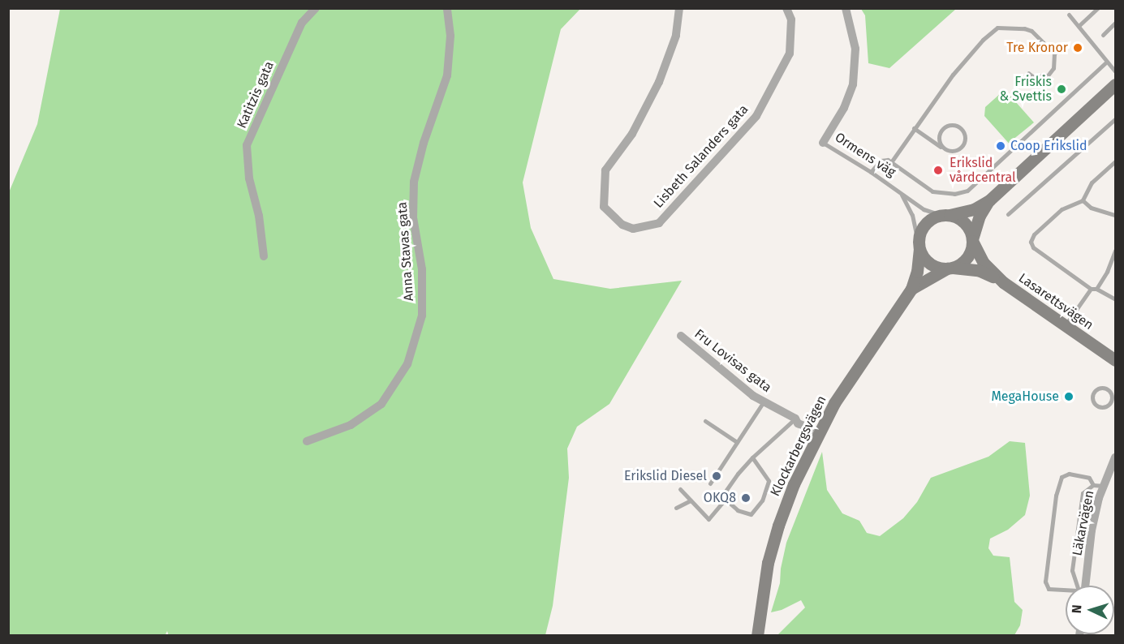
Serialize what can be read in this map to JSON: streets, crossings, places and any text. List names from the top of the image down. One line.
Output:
{"streets":{"main road":["Lasarettsvägen","Klockarbergsvägen"],"street":["Katitzis gata","Ormens väg","Lisbeth Salanders gata","Anna Stavas gata","Fru Lovisas gata","Läkarvägen"]},"crossings":[["Ormens väg","Lasarettsvägen"],["Ormens väg","Klockarbergsvägen"],["Lasarettsvägen","Klockarbergsvägen"],["Fru Lovisas gata","Klockarbergsvägen"]],"places":["Tre Kronor","Friskis & Svettis","Coop Erikslid","Erikslid vårdcentral","MegaHouse","Erikslid Diesel","OKQ8"],"north":"left"}
